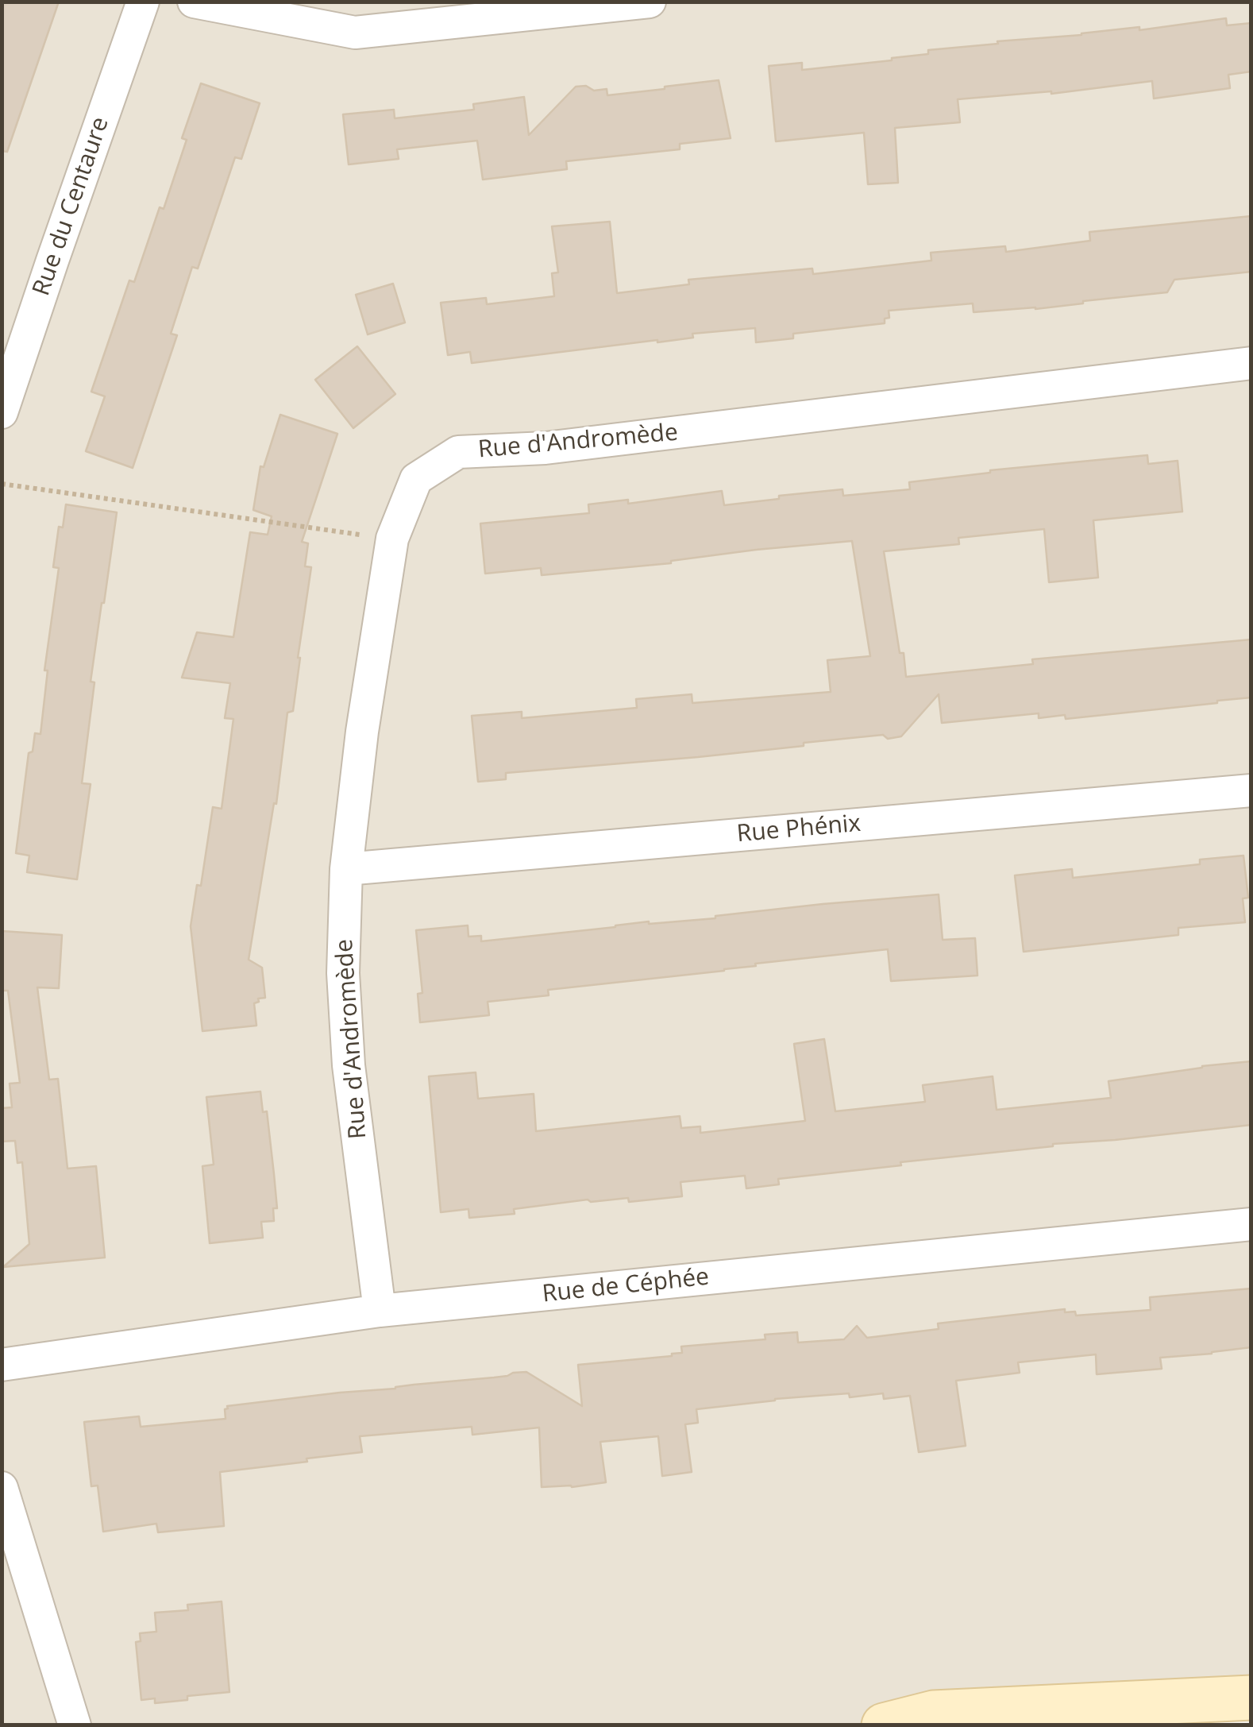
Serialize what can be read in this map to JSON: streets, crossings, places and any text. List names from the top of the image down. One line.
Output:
{"streets":{"street":["Rue du Centaure","Rue d'Andromède","Rue Phénix","Rue de Céphée"]},"crossings":[["Rue d'Andromède","Rue Phénix"],["Rue d'Andromède","Rue de Céphée"]]}
